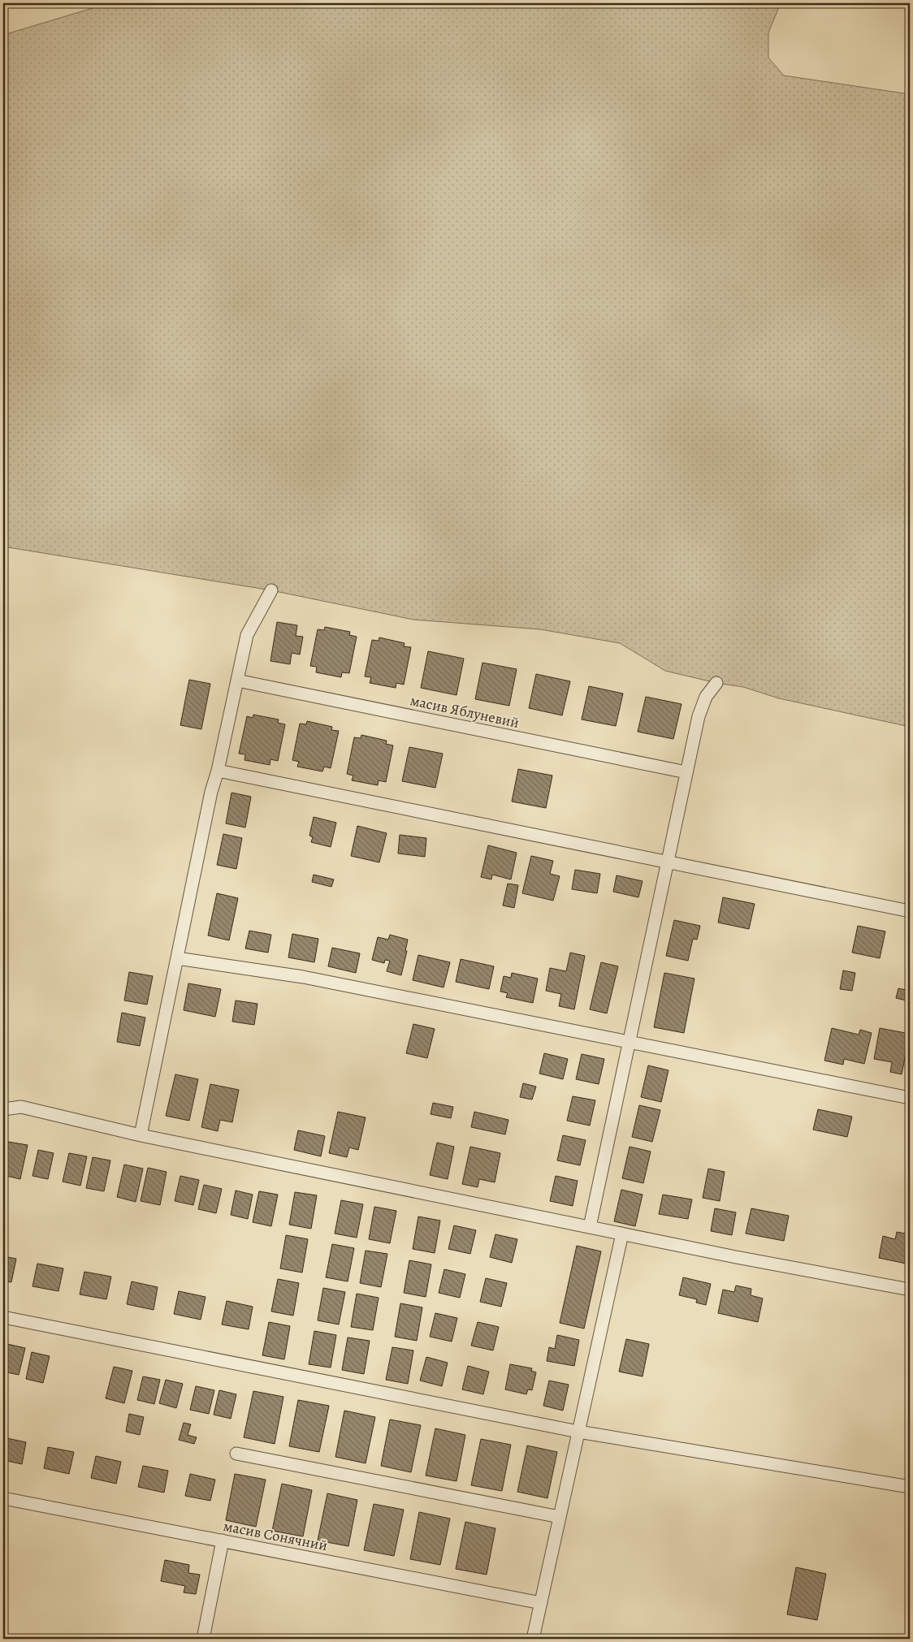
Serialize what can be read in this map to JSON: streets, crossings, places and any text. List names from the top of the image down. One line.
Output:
{"streets":{"street":["масив Яблуневий","масив Сонячний"]}}
